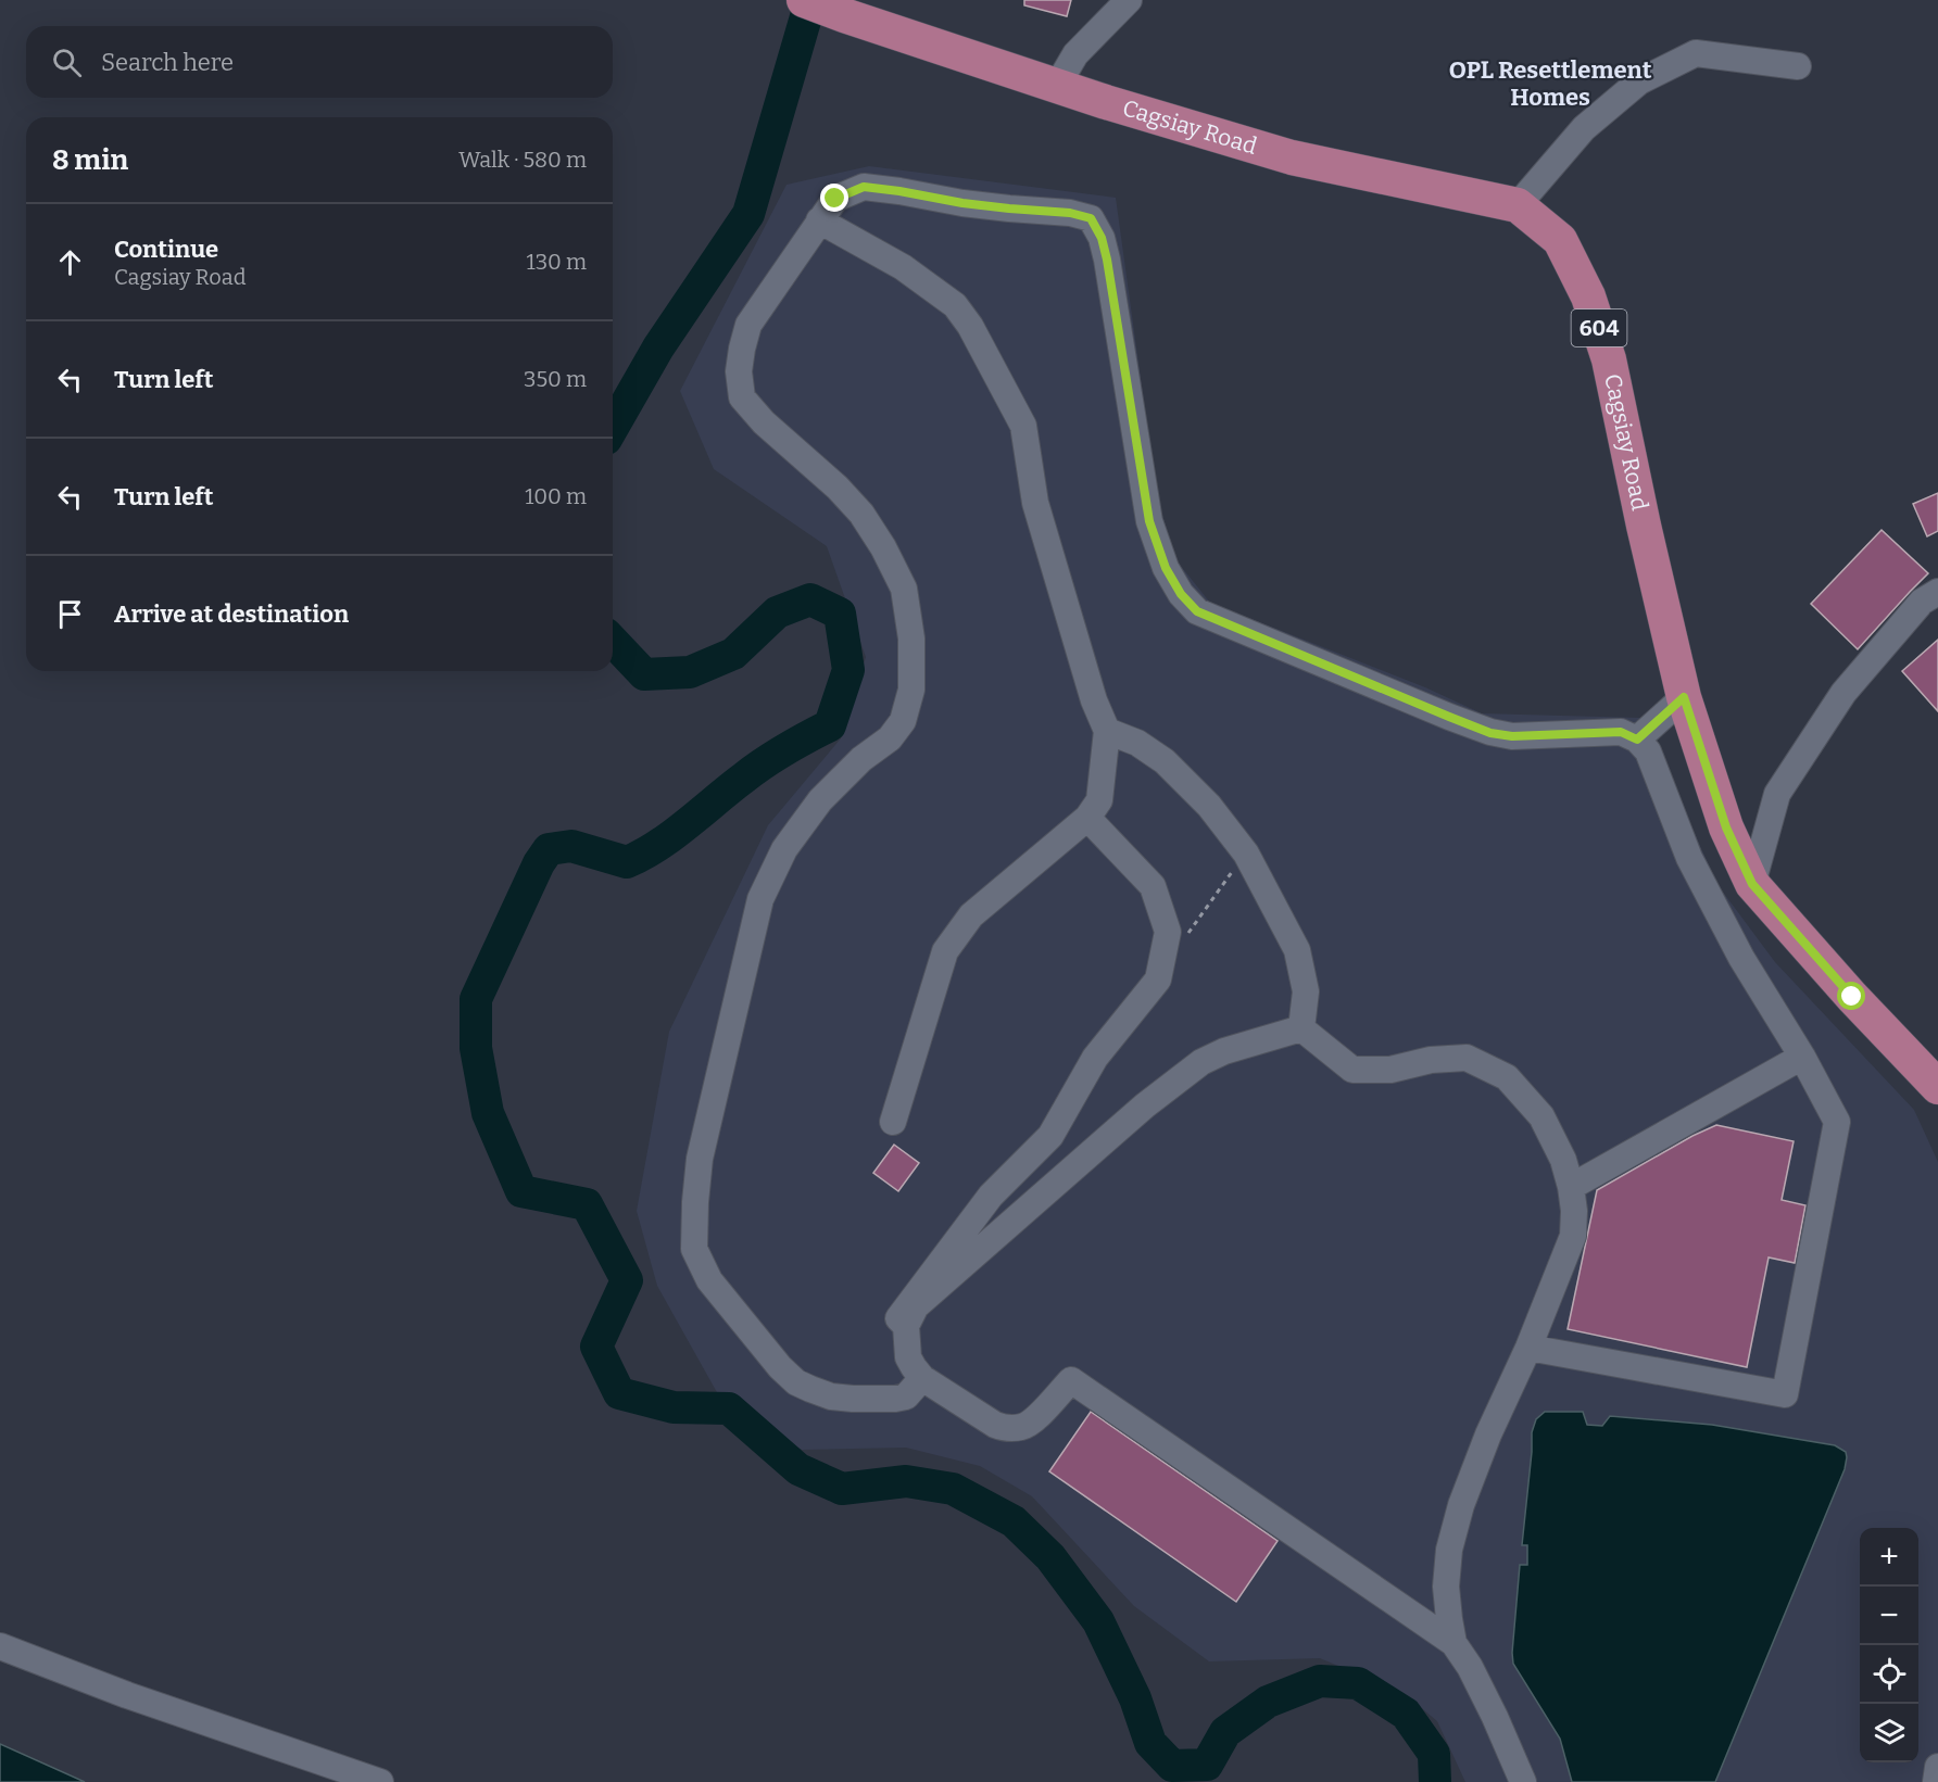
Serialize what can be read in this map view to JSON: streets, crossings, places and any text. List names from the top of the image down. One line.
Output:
{"streets":{"main road":["Cagsiay Road","604"]},"districts":["OPL Resettlement Homes"],"page":{"search":"Search here","heading":["8 min","Walk · 580 m"],"list":[["Continue","Cagsiay Road","130 m"],["Turn left","350 m"],["Turn left","100 m"],"Arrive at destination"],"map_buttons":["+","−"]}}
